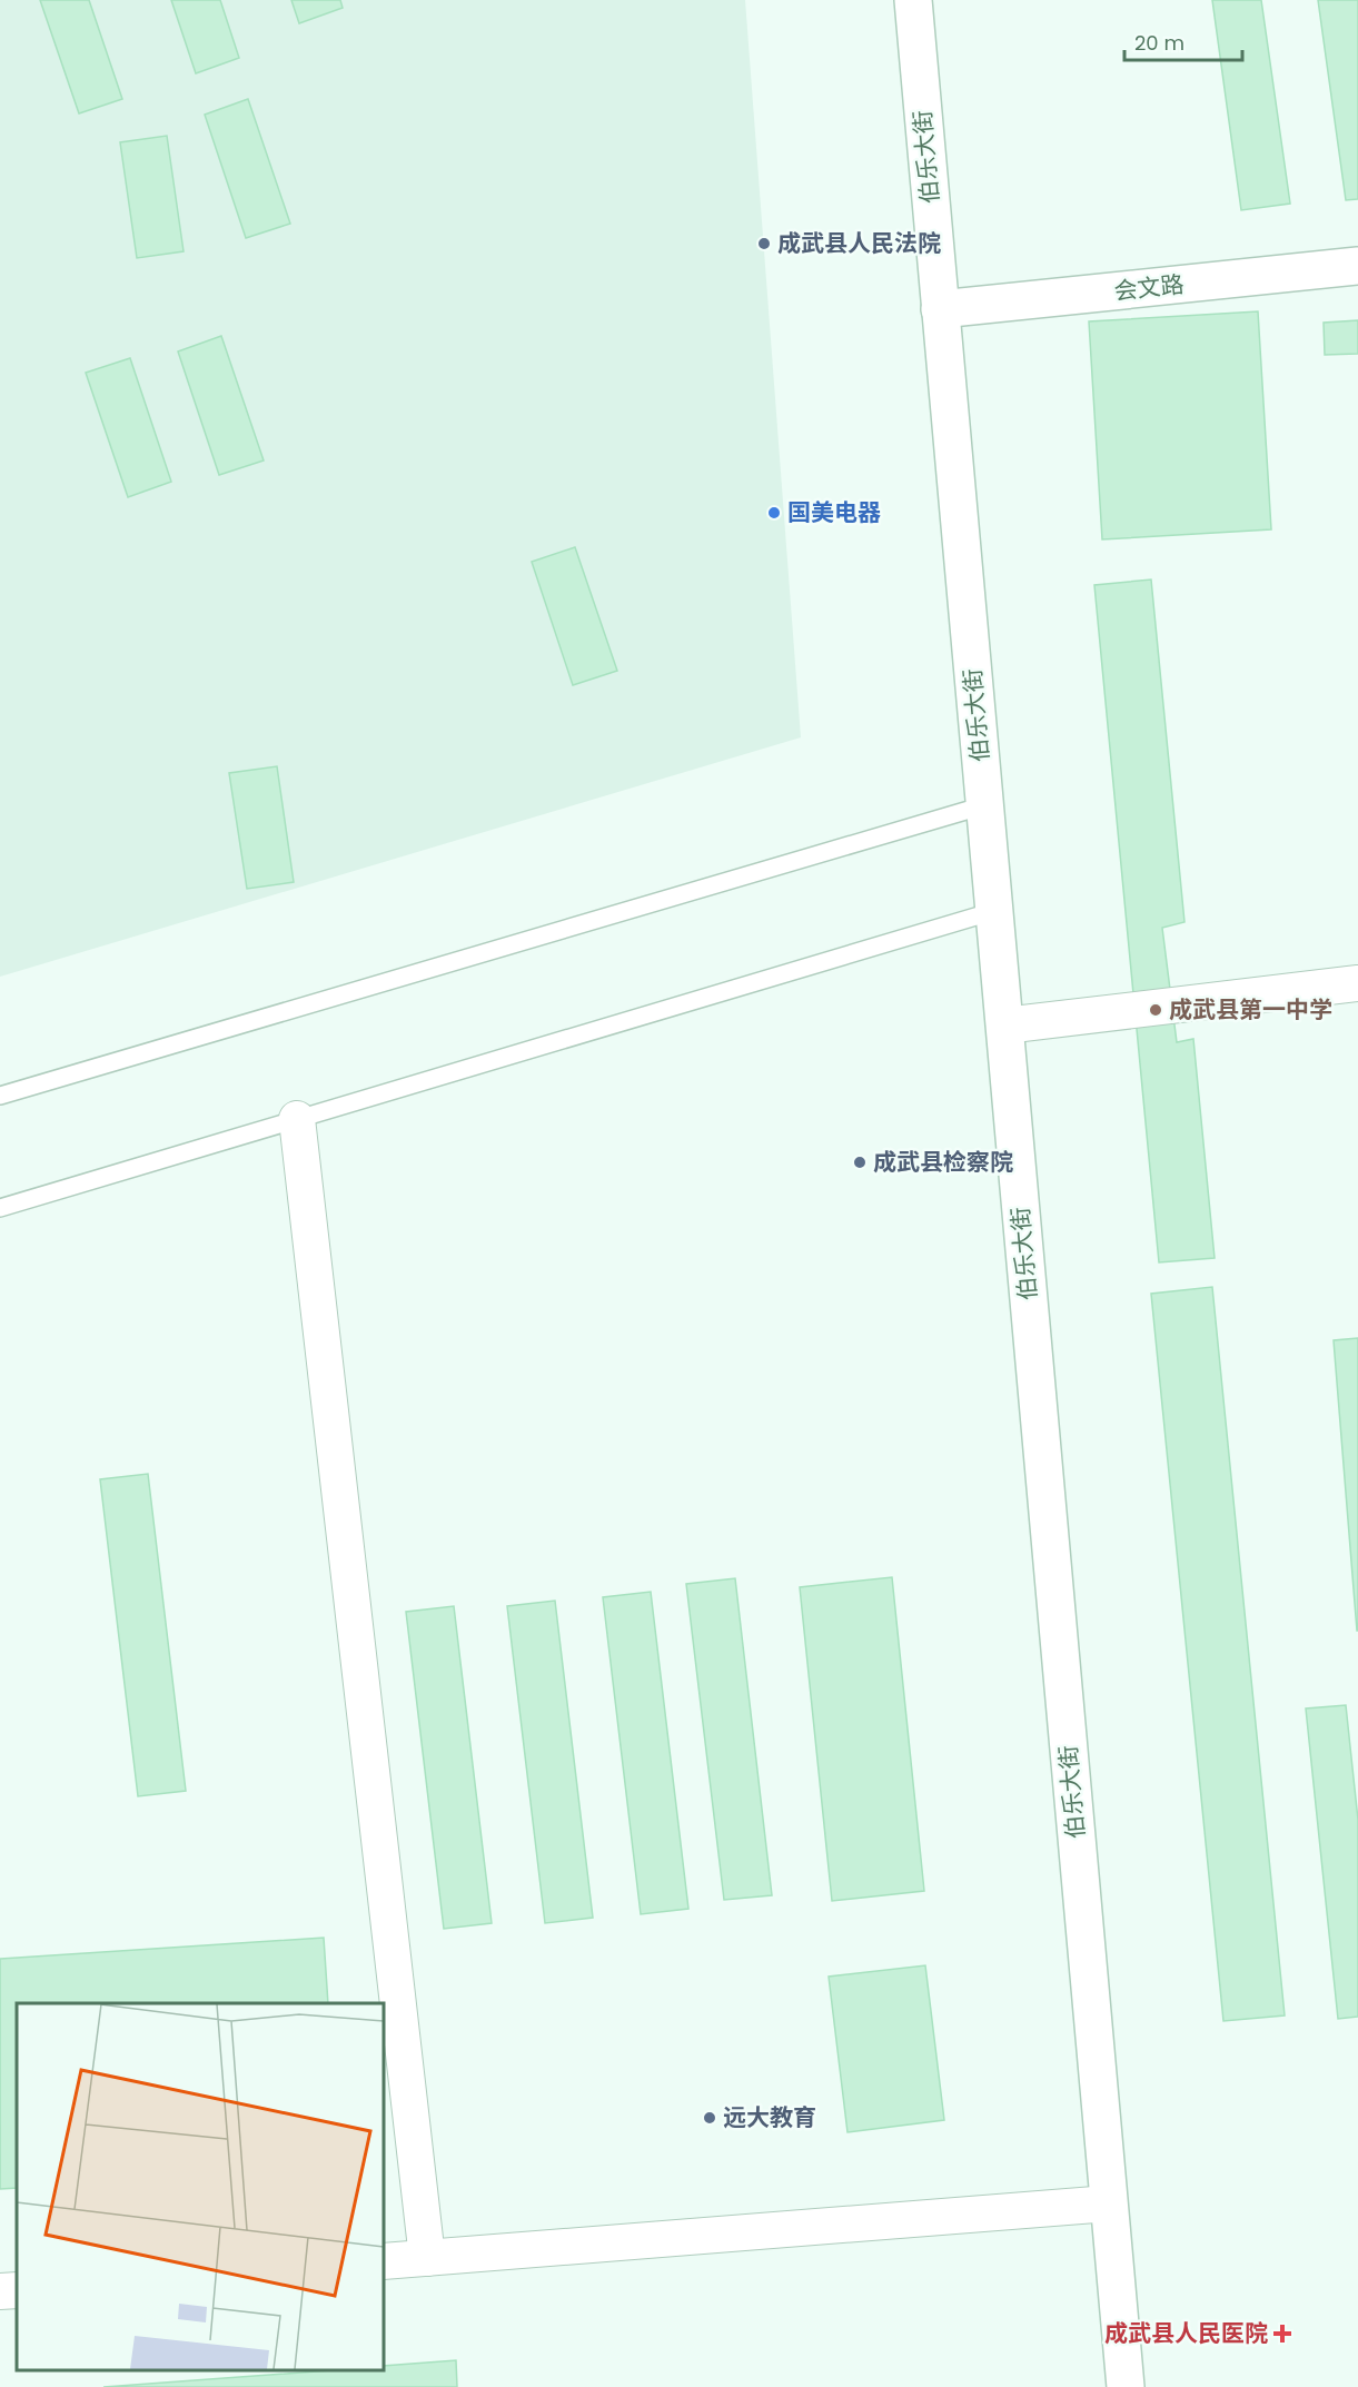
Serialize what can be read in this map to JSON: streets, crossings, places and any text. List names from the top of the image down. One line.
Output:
{"streets":{"main road":["伯乐大街","会文路"]},"crossings":[["伯乐大街","会文路"]],"places":{"other":["成武县人民法院","国美电器","成武县第一中学","成武县检察院","远大教育"],"health":["成武县人民医院"]},"scale_bar":"20 m"}
